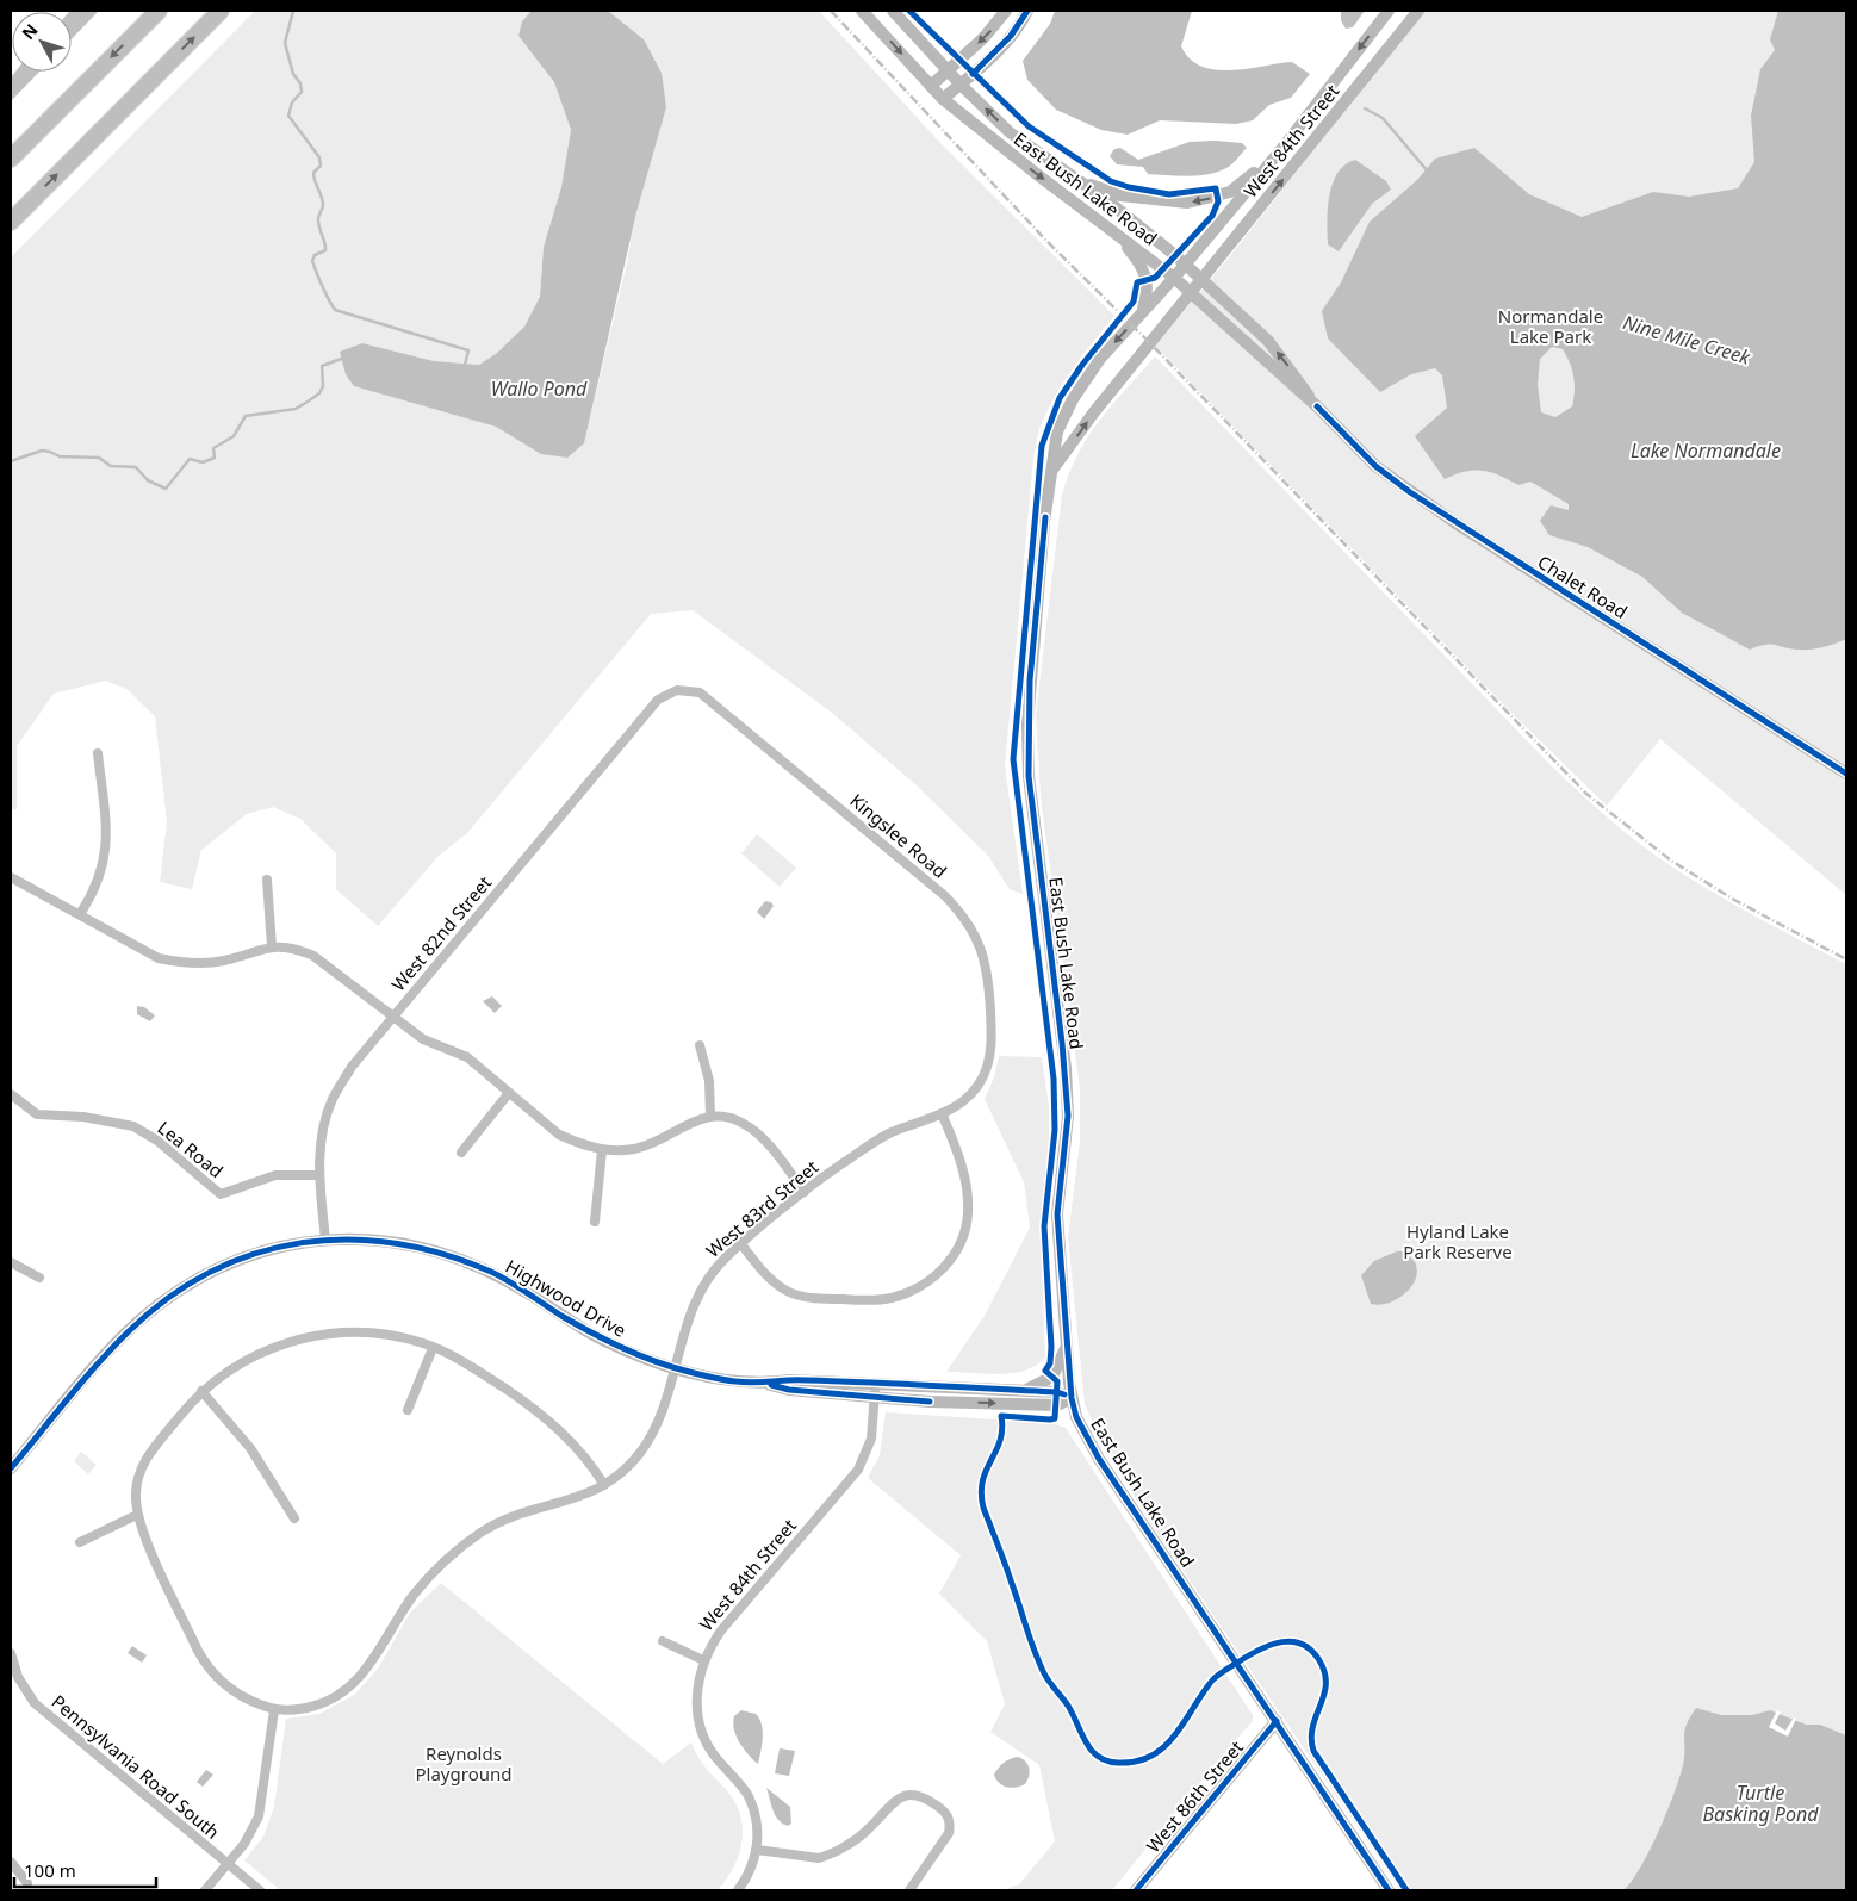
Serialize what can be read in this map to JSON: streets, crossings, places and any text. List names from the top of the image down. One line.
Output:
{"streets":{"street":["West 84th Street","East Bush Lake Road","Chalet Road","Kingslee Road","West 82nd Street","Lea Road","West 83rd Street","Highwood Drive","Pennsylvania Road South","West 86th Street"]},"crossings":[["West 84th Street","East Bush Lake Road"],["West 84th Street","Chalet Road"],["West 84th Street","Highwood Drive"],["East Bush Lake Road","Chalet Road"],["East Bush Lake Road","Highwood Drive"],["East Bush Lake Road","West 86th Street"],["Kingslee Road","West 82nd Street"],["Kingslee Road","West 83rd Street"],["West 82nd Street","Lea Road"],["West 82nd Street","Highwood Drive"],["West 83rd Street","Highwood Drive"]],"water":["Nine Mile Creek","Wallo Pond","Lake Normandale","Turtle Basking Pond"],"parks":["Normandale Lake Park","Hyland Lake Park Reserve","Reynolds Playground"],"scale_bar":"100 m","north":"top left"}
